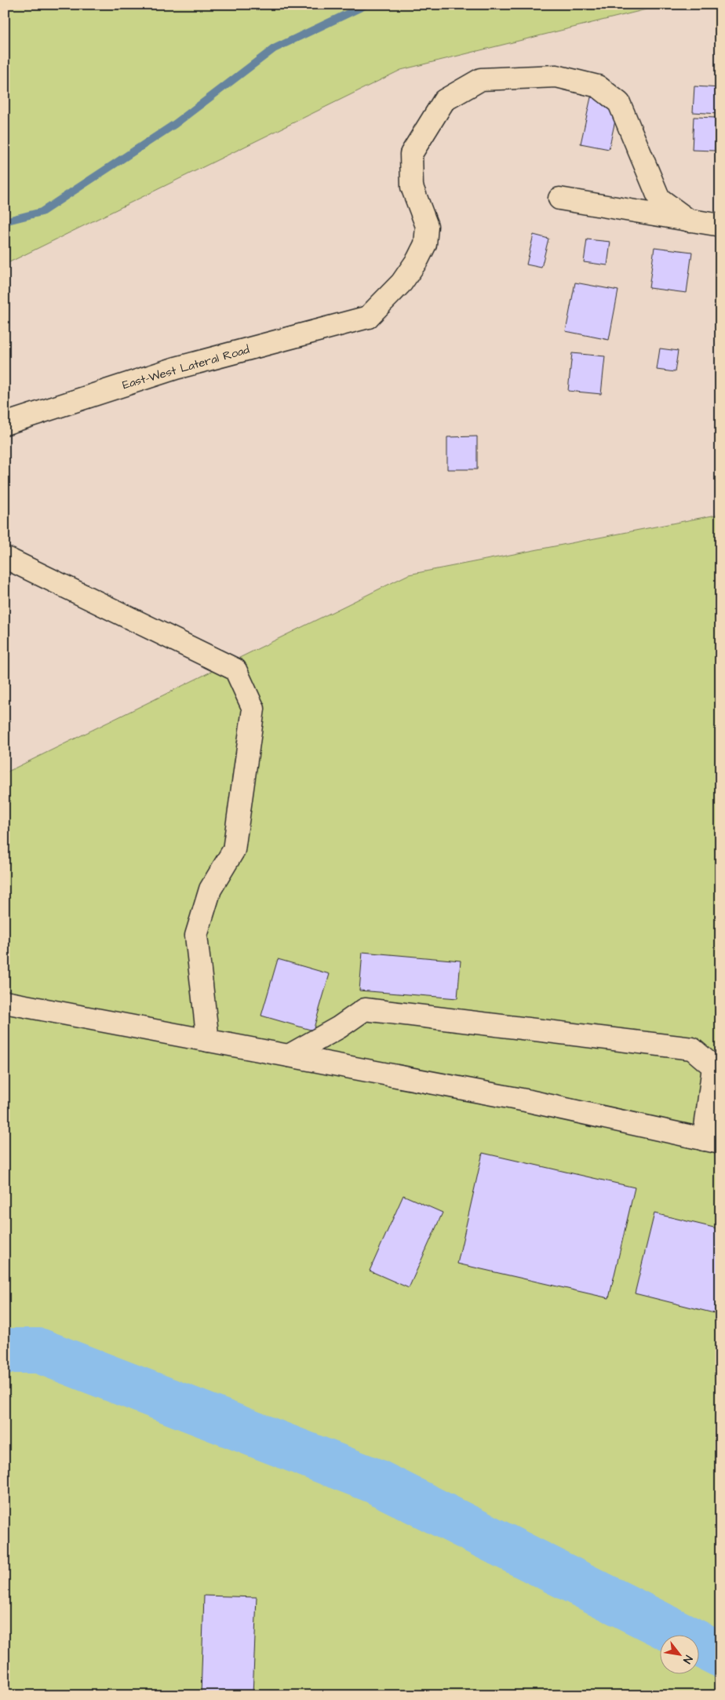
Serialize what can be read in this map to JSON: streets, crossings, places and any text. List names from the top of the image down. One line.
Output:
{"streets":{"street":["East-West Lateral Road"]},"north":"bottom right"}
